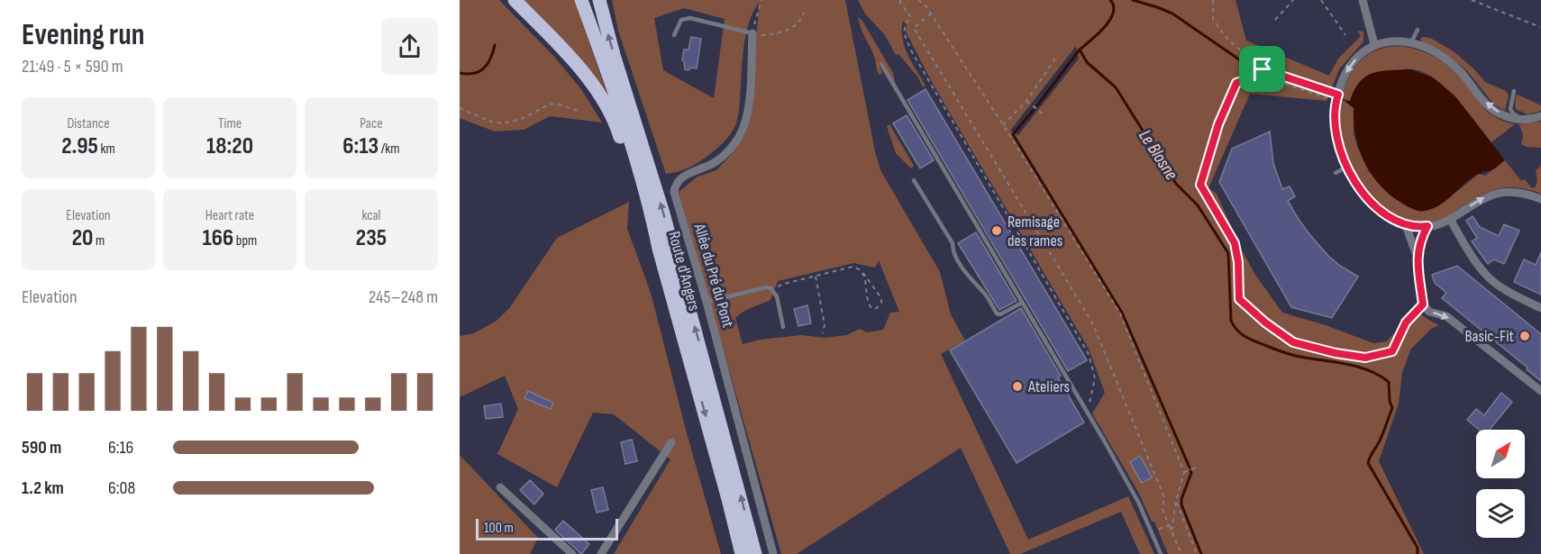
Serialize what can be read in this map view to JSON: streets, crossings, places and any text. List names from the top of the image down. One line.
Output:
{"streets":{"highway":["Route d'Angers"],"street":["Allée du Pré du Pont"]},"water":["Le Blosne"],"places":["Remisage des rames","Basic-Fit","Ateliers"],"scale_bar":"100 m","north":"top right","page":{"heading":["Evening run","21:49 · 5 × 590 m"],"stats":[["Distance","2.95 km"],["Time","18:20"],["Pace","6:13 /km"],["Elevation","20 m"],["Heart rate","166 bpm"],["kcal","235"]],"chart":["Elevation","245–248 m"],"list":[{"name":"590 m","note":"6:16"},{"name":"1.2 km","note":"6:08"}],"scale":"100 m"}}
